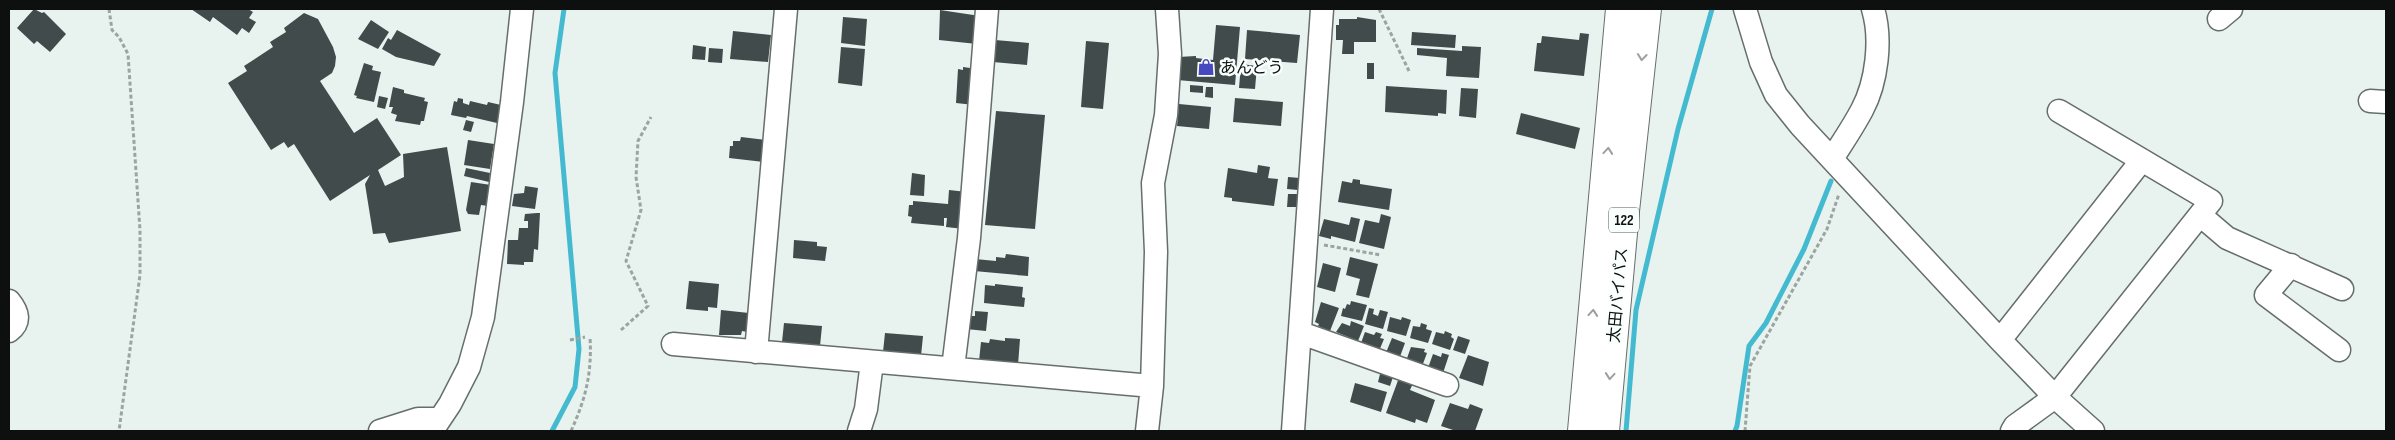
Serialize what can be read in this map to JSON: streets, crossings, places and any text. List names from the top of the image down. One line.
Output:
{"streets":{"highway":["122","太田バイパス"]},"places":{"shop":["あんどう"]}}
